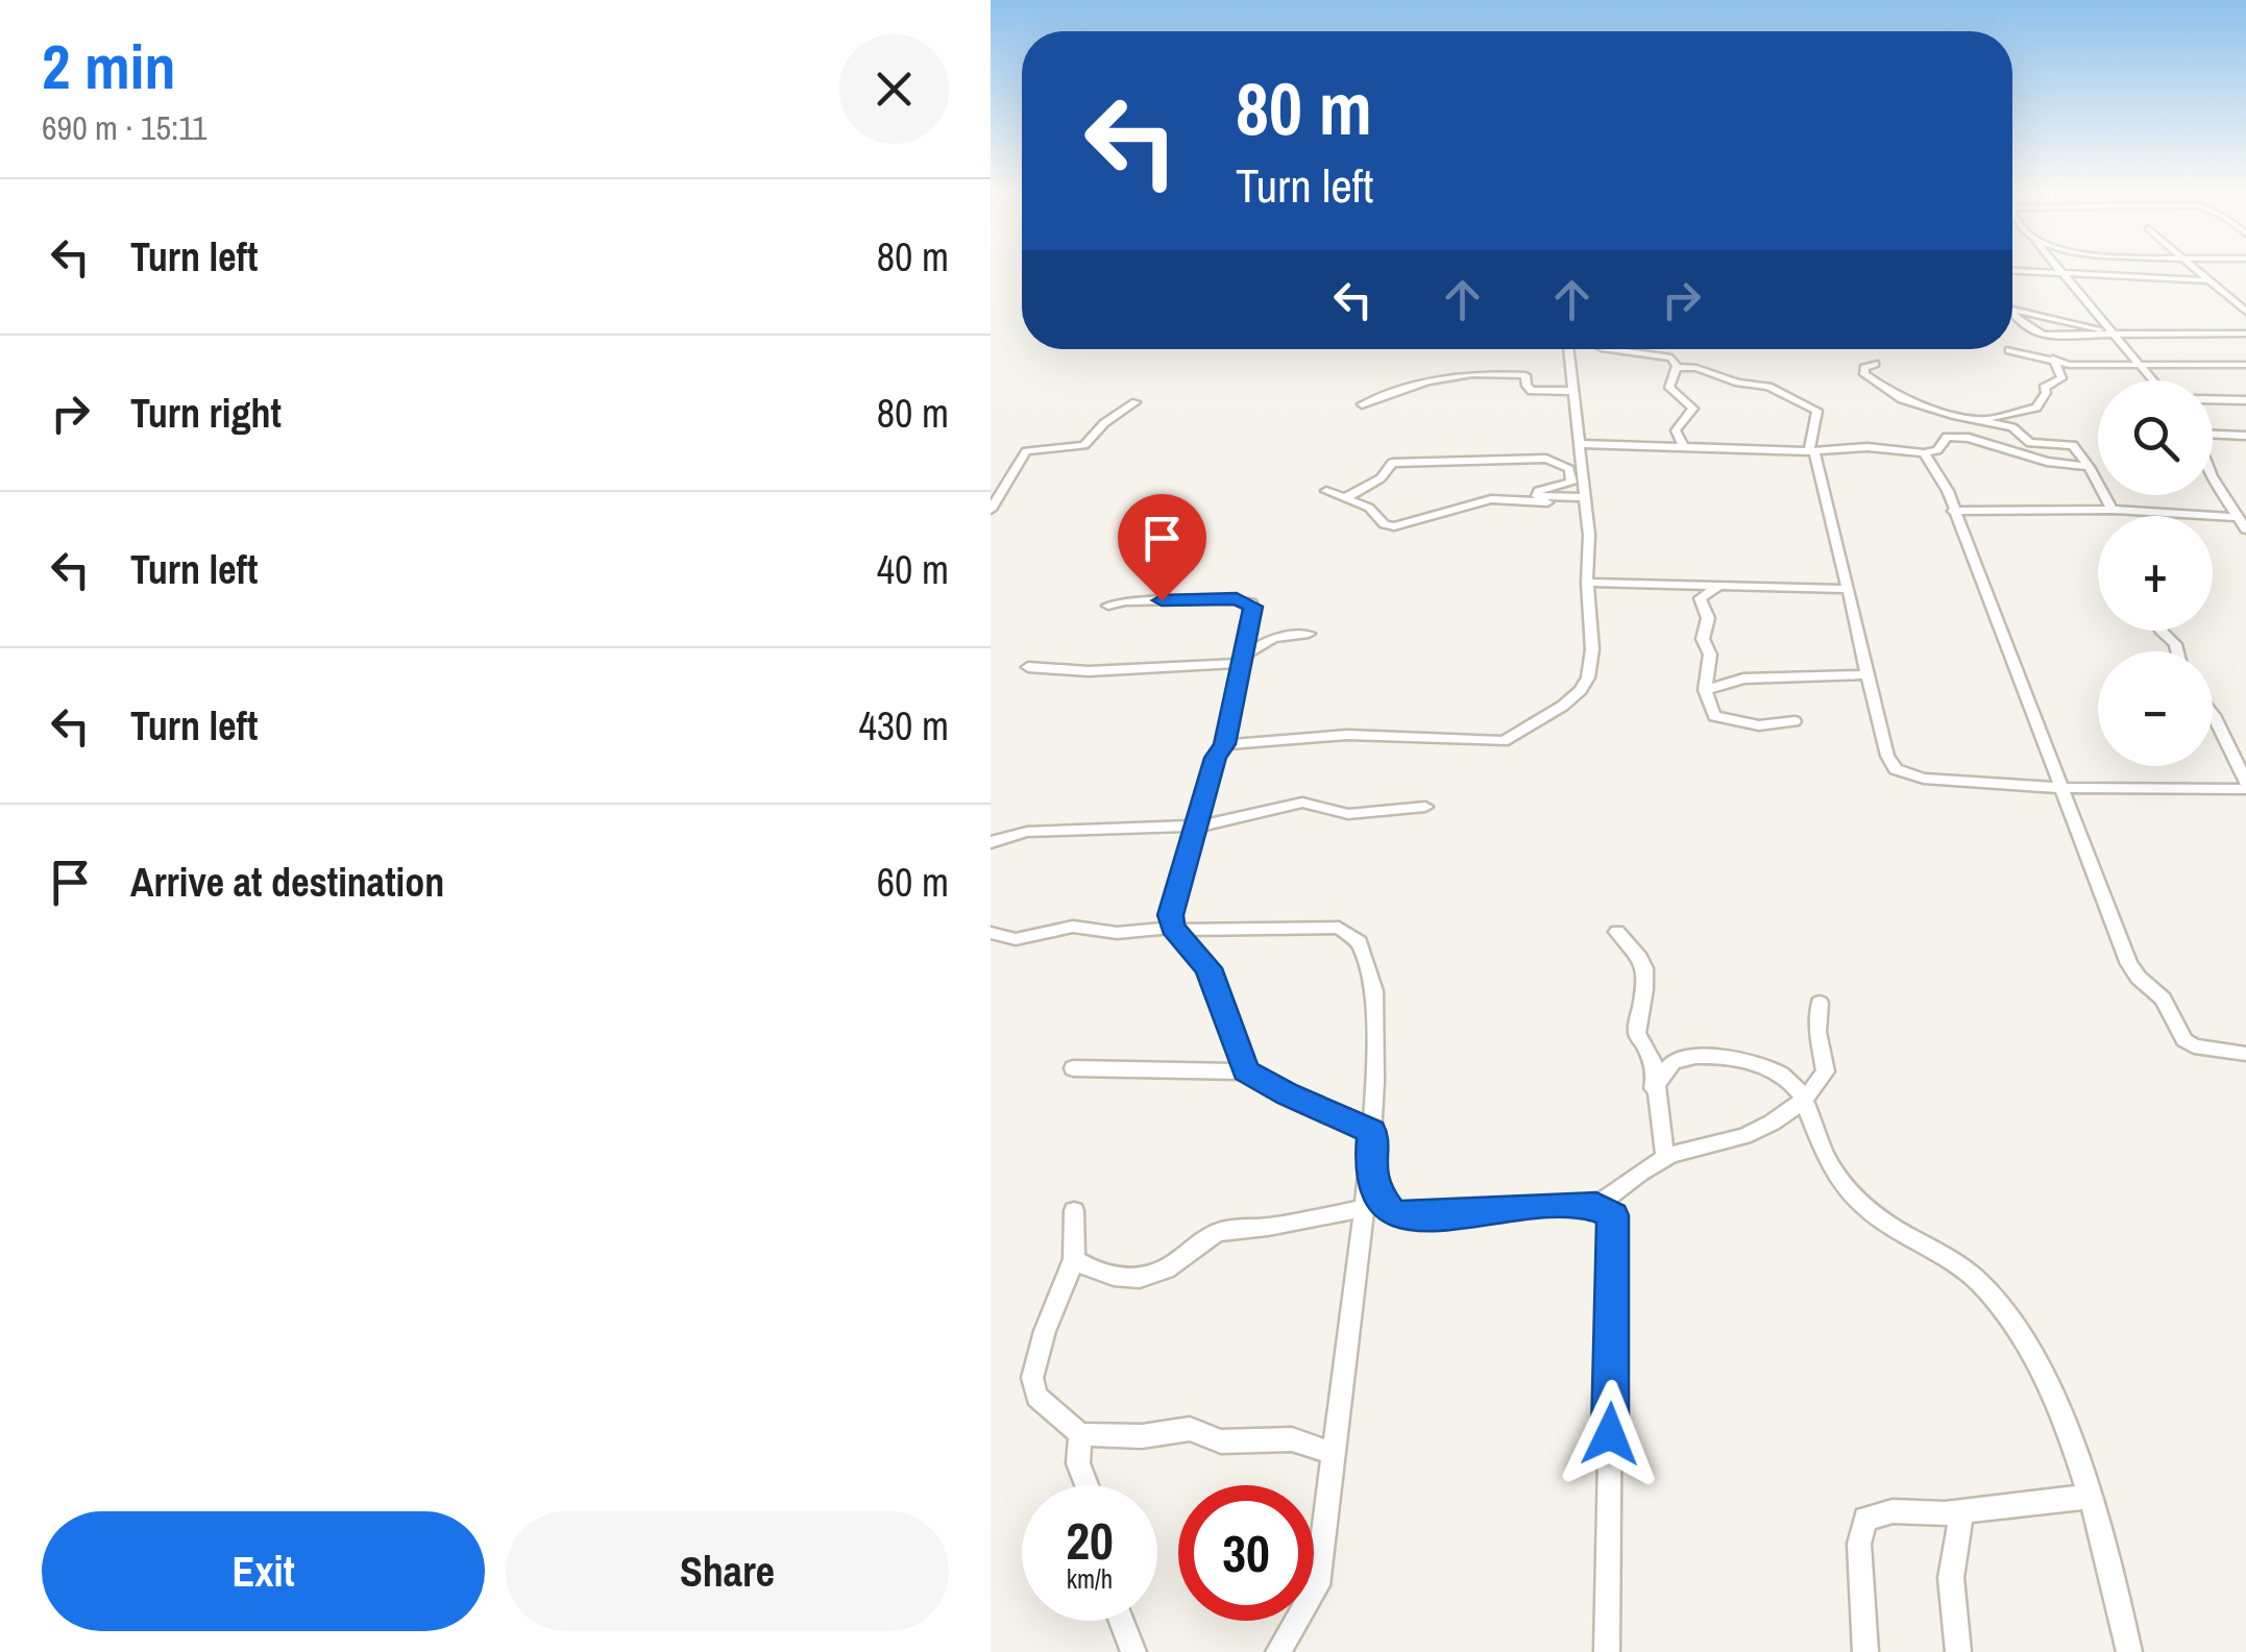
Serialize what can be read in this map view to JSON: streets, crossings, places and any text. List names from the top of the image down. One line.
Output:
{"page":{"heading":["2 min","690 m · 15:11"],"turn":["80 m","Turn left"],"list":[{"name":"Turn left","value":"80 m"},{"name":"Turn right","value":"80 m"},{"name":"Turn left","value":"40 m"},{"name":"Turn left","value":"430 m"},{"name":"Arrive at destination","value":"60 m"}],"map_buttons":["+","−"],"speed":"20 km/h","limit":"30","buttons":["Exit","Share"]}}
